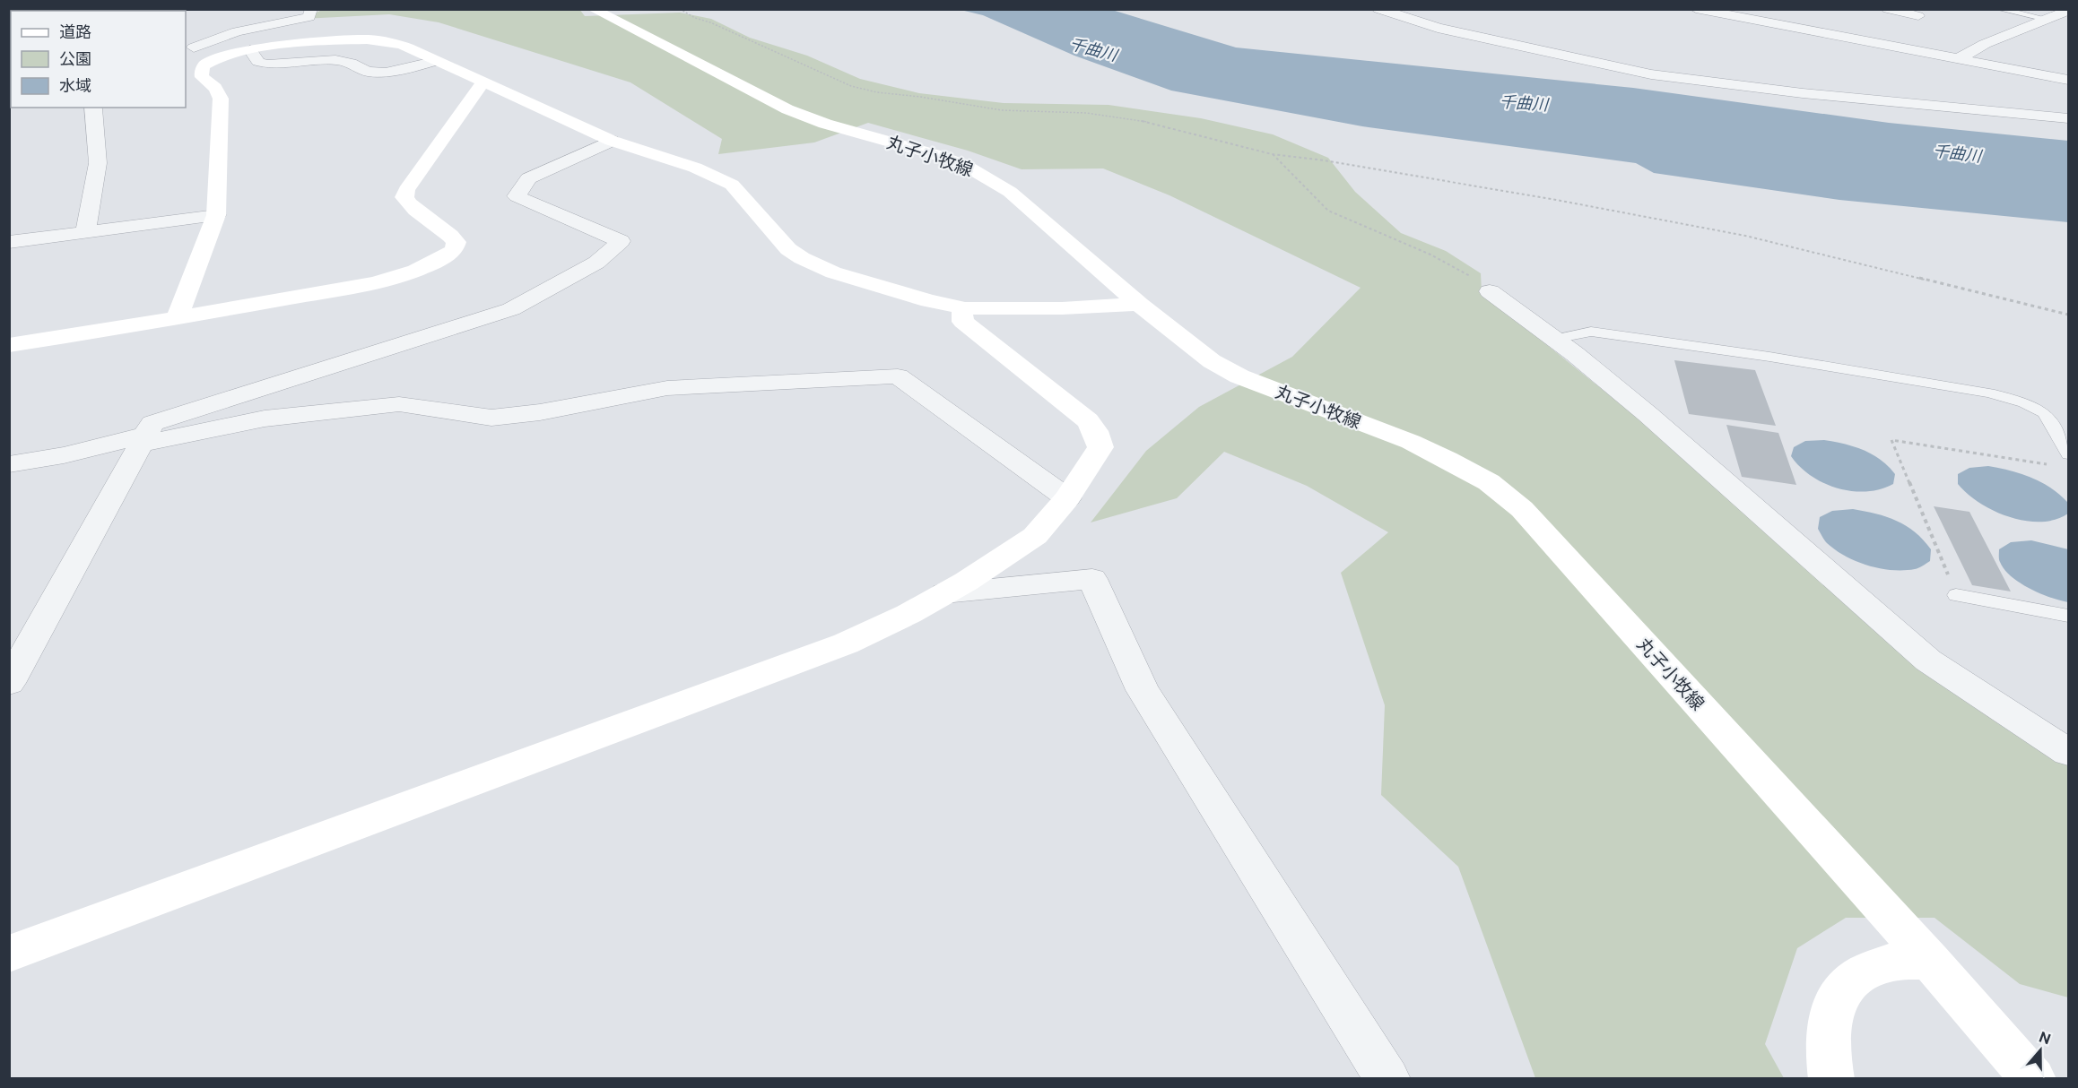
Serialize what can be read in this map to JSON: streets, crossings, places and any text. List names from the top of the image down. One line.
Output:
{"streets":{"street":["丸子小牧線"]},"water":["千曲川"],"legend":["道路","公園","水域"],"north":"top"}
